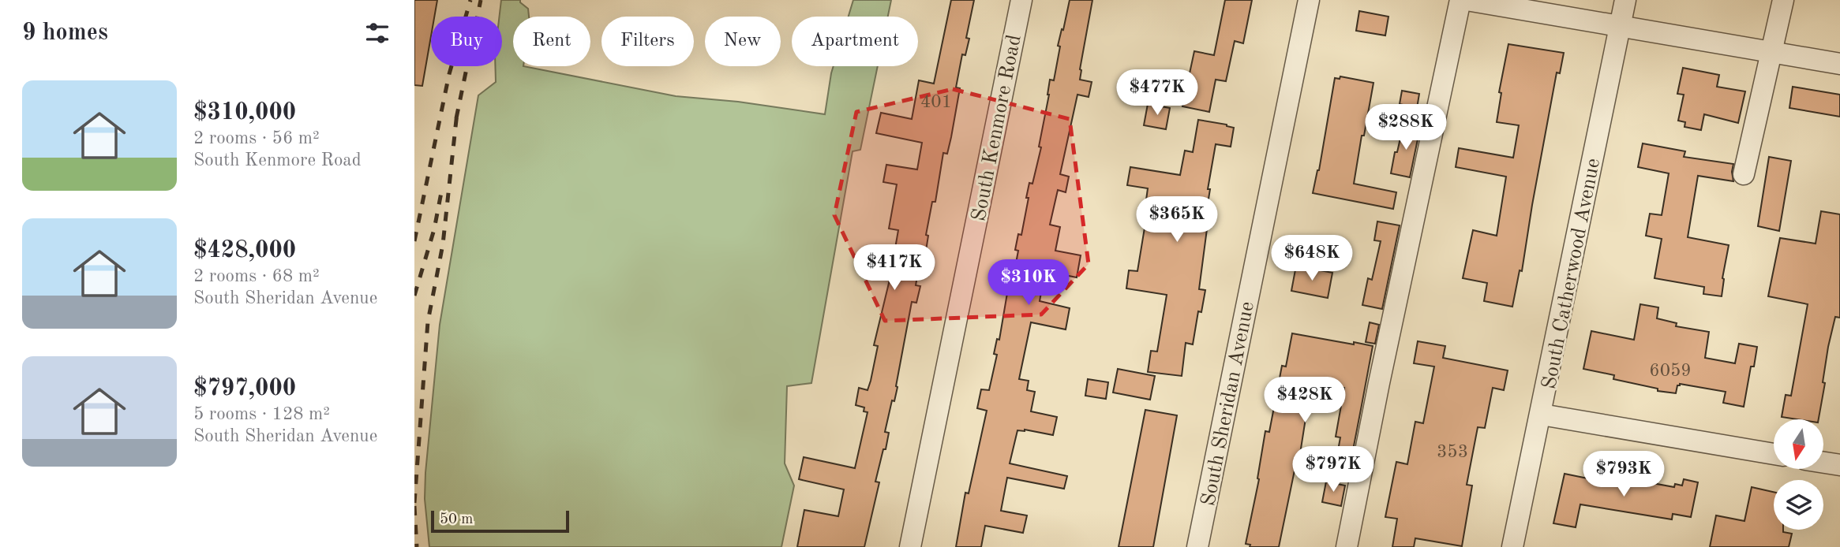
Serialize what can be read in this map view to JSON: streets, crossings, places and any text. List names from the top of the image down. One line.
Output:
{"streets":{"street":["South Kenmore Road","South Catherwood Avenue","South Sheridan Avenue"]},"house_numbers":["401","6059","353"],"scale_bar":"50 m","north":"bottom","page":{"heading":"9 homes","chip":["Buy","Rent","Filters","New","Apartment"],"list":[{"name":"$310,000","note":"2 rooms · 56 m² · South Kenmore Road"},{"name":"$428,000","note":"2 rooms · 68 m² · South Sheridan Avenue"},{"name":"$797,000","note":"5 rooms · 128 m² · South Sheridan Avenue"}],"price":["$477K","$288K","$365K","$648K","$417K","$310K","$428K","$797K","$793K"],"scale":"50 m"}}
